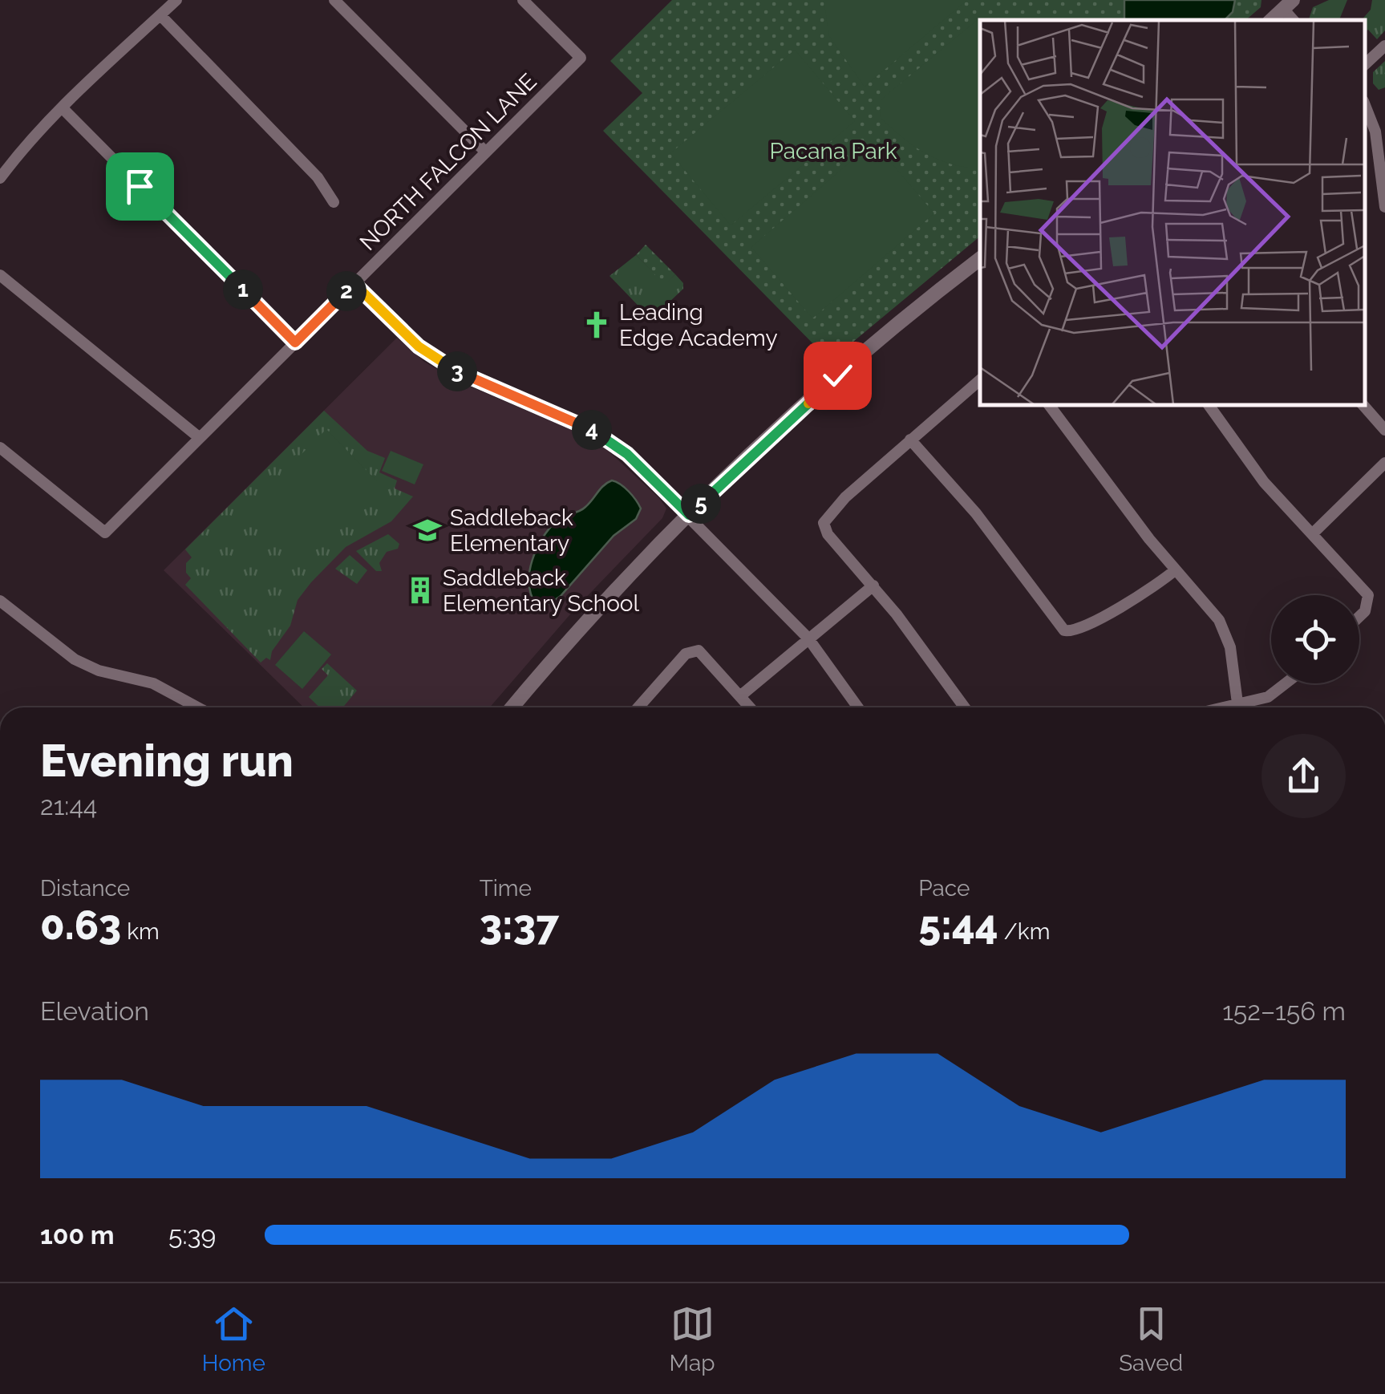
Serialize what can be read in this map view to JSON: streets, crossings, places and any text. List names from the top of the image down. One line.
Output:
{"streets":{"street":["NORTH FALCON LANE"]},"parks":["Pacana Park"],"places":{"church":["Leading Edge Academy"],"school or university":["Saddleback Elementary"],"building":["Saddleback Elementary School"]},"page":{"pins":["1","2","3","4","5"],"heading":["Evening run","21:44"],"stats":[["Distance","0.63 km"],["Time","3:37"],["Pace","5:44 /km"]],"chart":["Elevation","152–156 m"],"list":[{"name":"100 m","note":"5:39"}],"tabs":["Home","Map","Saved"]}}
